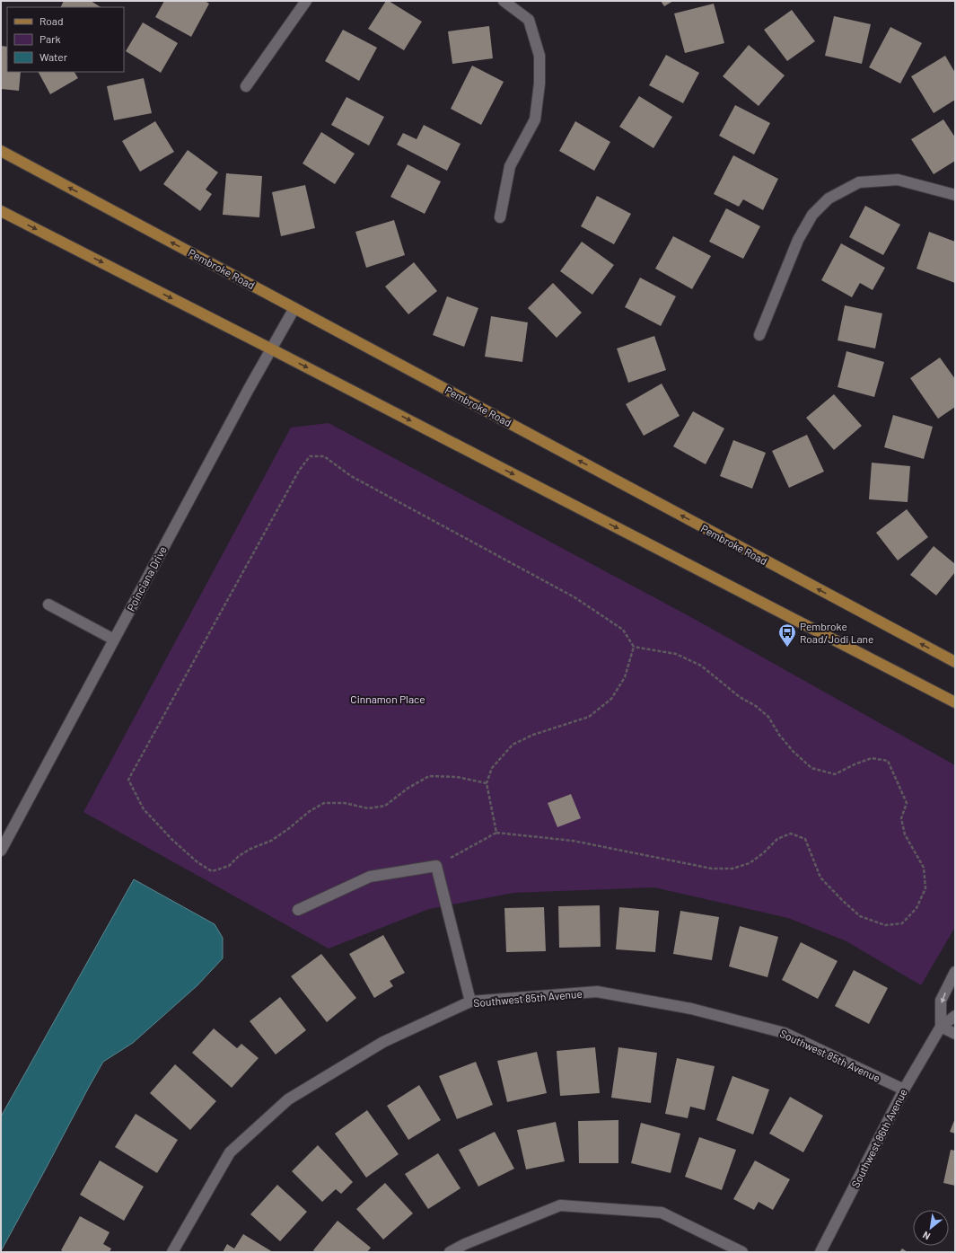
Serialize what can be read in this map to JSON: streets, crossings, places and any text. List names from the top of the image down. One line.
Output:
{"streets":{"main road":["Pembroke Road"],"street":["Poinciana Drive","Southwest 85th Avenue","Southwest 86th Avenue"]},"crossings":[["Pembroke Road","Poinciana Drive"],["Southwest 85th Avenue","Southwest 86th Avenue"]],"parks":["Cinnamon Place"],"places":{"bus stop":["Pembroke Road/Jodi Lane"]},"legend":["Road","Park","Water"],"north":"bottom left"}
